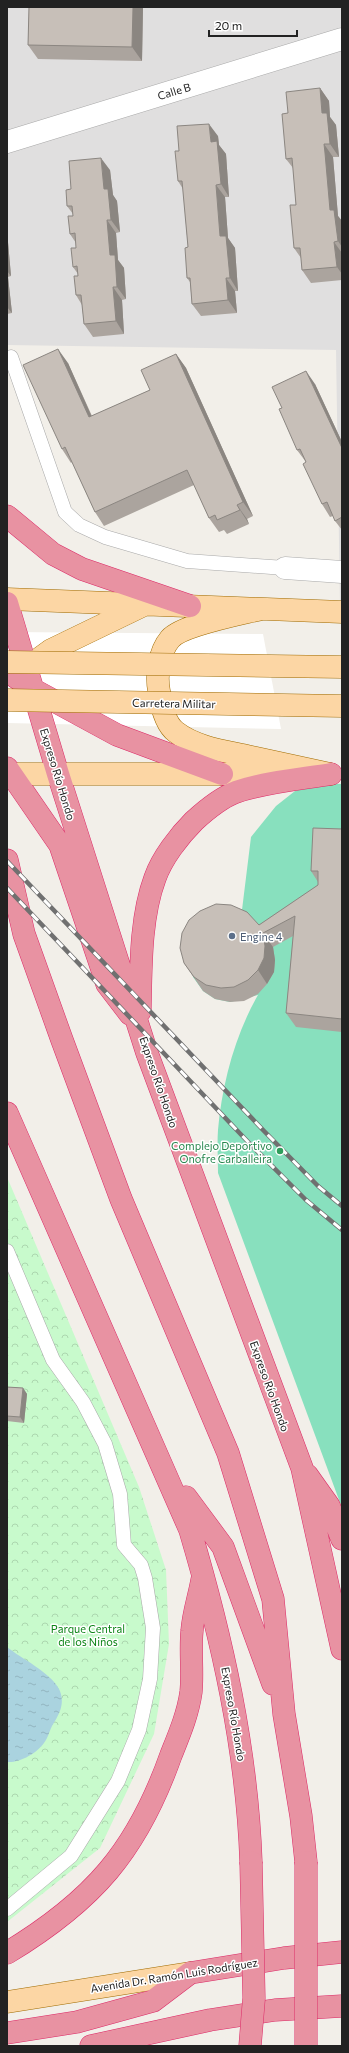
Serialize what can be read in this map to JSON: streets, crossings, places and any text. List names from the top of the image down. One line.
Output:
{"streets":{"highway":["Expreso Río Hondo","Avenida Dr. Ramón Luis Rodríguez"],"main road":["Carretera Militar"],"street":["Calle B"]},"parks":["Parque Central de los Niños"],"places":["Engine 4","Complejo Deportivo Onofre Carballeira"],"scale_bar":"20 m"}
